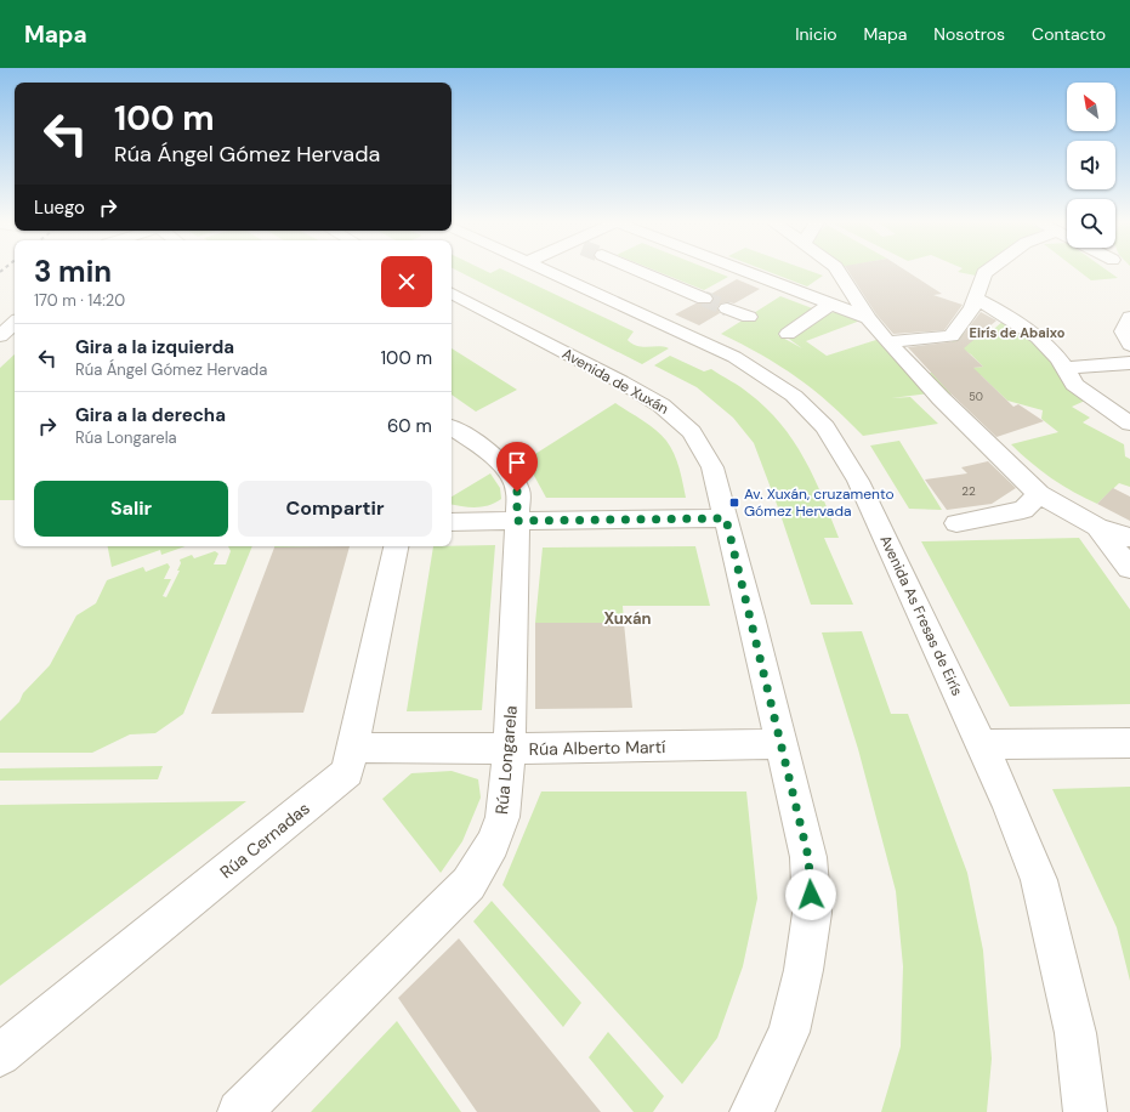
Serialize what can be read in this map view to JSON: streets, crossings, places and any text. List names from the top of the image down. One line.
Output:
{"streets":{"street":["Avenida de Xuxán","Avenida As Fresas de Eirís","Rúa Alberto Martí","Rúa Longarela","Rúa Cernadas"]},"crossings":[["Avenida de Xuxán","Rúa Alberto Martí"],["Rúa Alberto Martí","Rúa Longarela"],["Rúa Alberto Martí","Rúa Cernadas"]],"districts":["Eirís de Abaixo","Xuxán"],"places":{"transit":["Av. Xuxán, cruzamento Gómez Hervada"]},"house_numbers":["50","22"],"north":"top left","page":{"header":"Mapa","nav":["Inicio","Mapa","Nosotros","Contacto"],"turn":["100 m","Rúa Ángel Gómez Hervada"],"then":"Luego","heading":["3 min","170 m · 14:20"],"list":[{"name":"Gira a la izquierda","note":"Rúa Ángel Gómez Hervada","value":"100 m"},{"name":"Gira a la derecha","note":"Rúa Longarela","value":"60 m"}],"buttons":["Salir","Compartir"]}}
